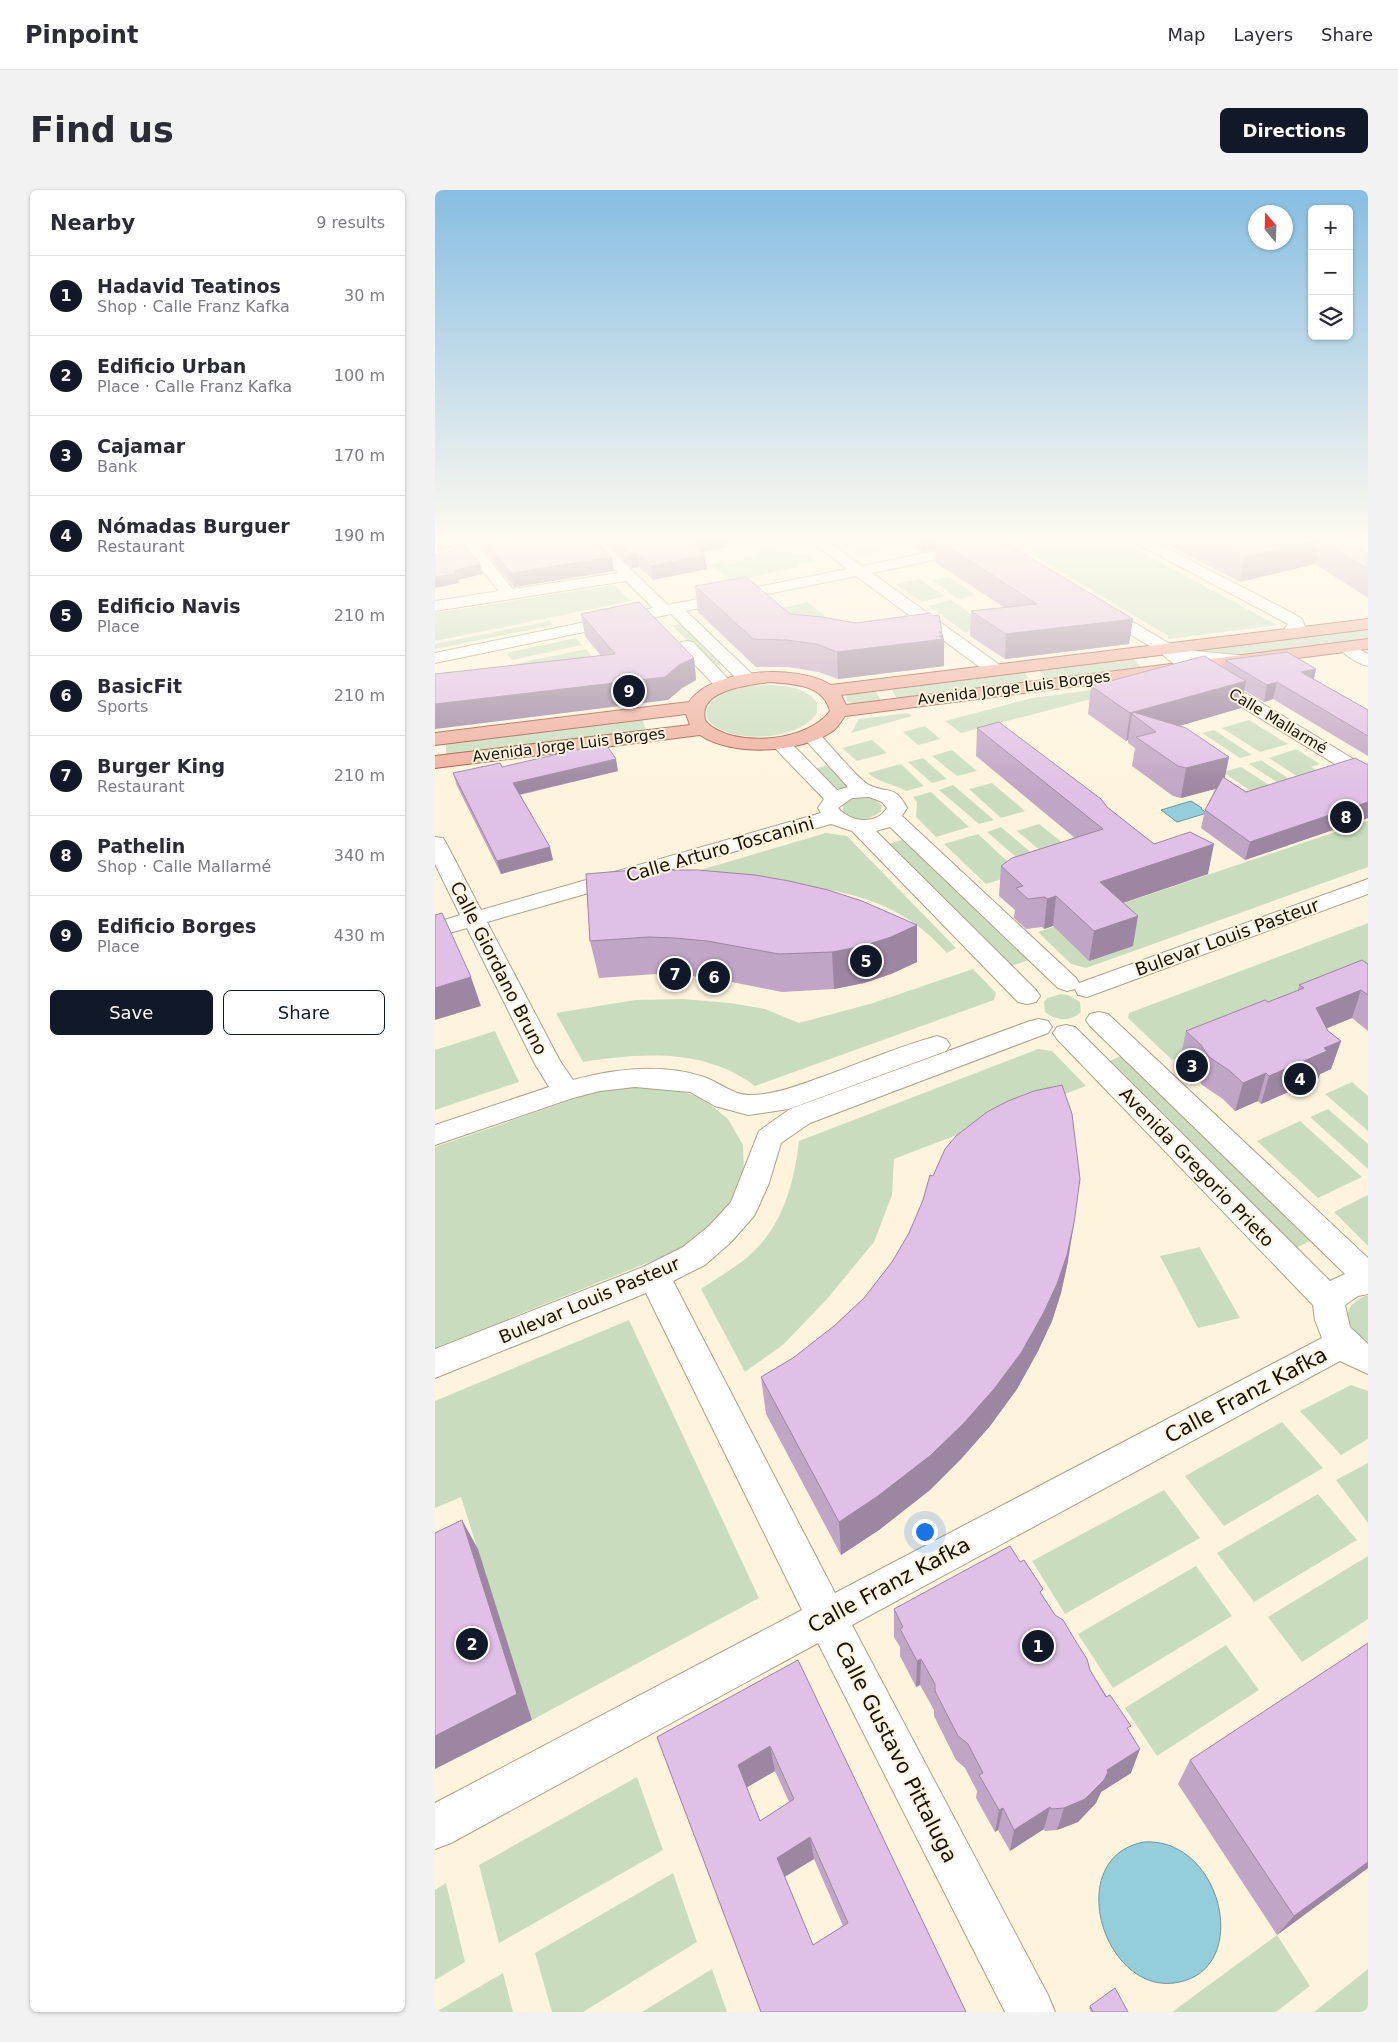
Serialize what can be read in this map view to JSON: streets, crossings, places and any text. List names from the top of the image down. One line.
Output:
{"streets":{"main road":["Avenida Jorge Luis Borges"],"street":["Calle Mallarmé","Calle Arturo Toscanini","Bulevar Louis Pasteur","Calle Giordano Bruno","Avenida Gregorio Prieto","Calle Franz Kafka","Calle Gustavo Pittaluga"]},"crossings":[["Avenida Jorge Luis Borges","Calle Mallarmé"],["Calle Arturo Toscanini","Calle Giordano Bruno"],["Bulevar Louis Pasteur","Avenida Gregorio Prieto"],["Bulevar Louis Pasteur","Calle Gustavo Pittaluga"],["Calle Franz Kafka","Calle Gustavo Pittaluga"]],"north":"top","page":{"header":"Pinpoint","nav":["Map","Layers","Share"],"buttons":["Directions",["Save","Share"]],"title":"Find us","heading":["Nearby","9 results"],"map_buttons":["+","−"],"list":[{"mark":"1","name":"Hadavid Teatinos","note":"Shop · Calle Franz Kafka","value":"30 m"},{"mark":"2","name":"Edificio Urban","note":"Place · Calle Franz Kafka","value":"100 m"},{"mark":"3","name":"Cajamar","note":"Bank","value":"170 m"},{"mark":"4","name":"Nómadas Burguer","note":"Restaurant","value":"190 m"},{"mark":"5","name":"Edificio Navis","note":"Place","value":"210 m"},{"mark":"6","name":"BasicFit","note":"Sports","value":"210 m"},{"mark":"7","name":"Burger King","note":"Restaurant","value":"210 m"},{"mark":"8","name":"Pathelin","note":"Shop · Calle Mallarmé","value":"340 m"},{"mark":"9","name":"Edificio Borges","note":"Place","value":"430 m"}],"pins":["9","8","5","7","6","3","4","2","1"]}}
